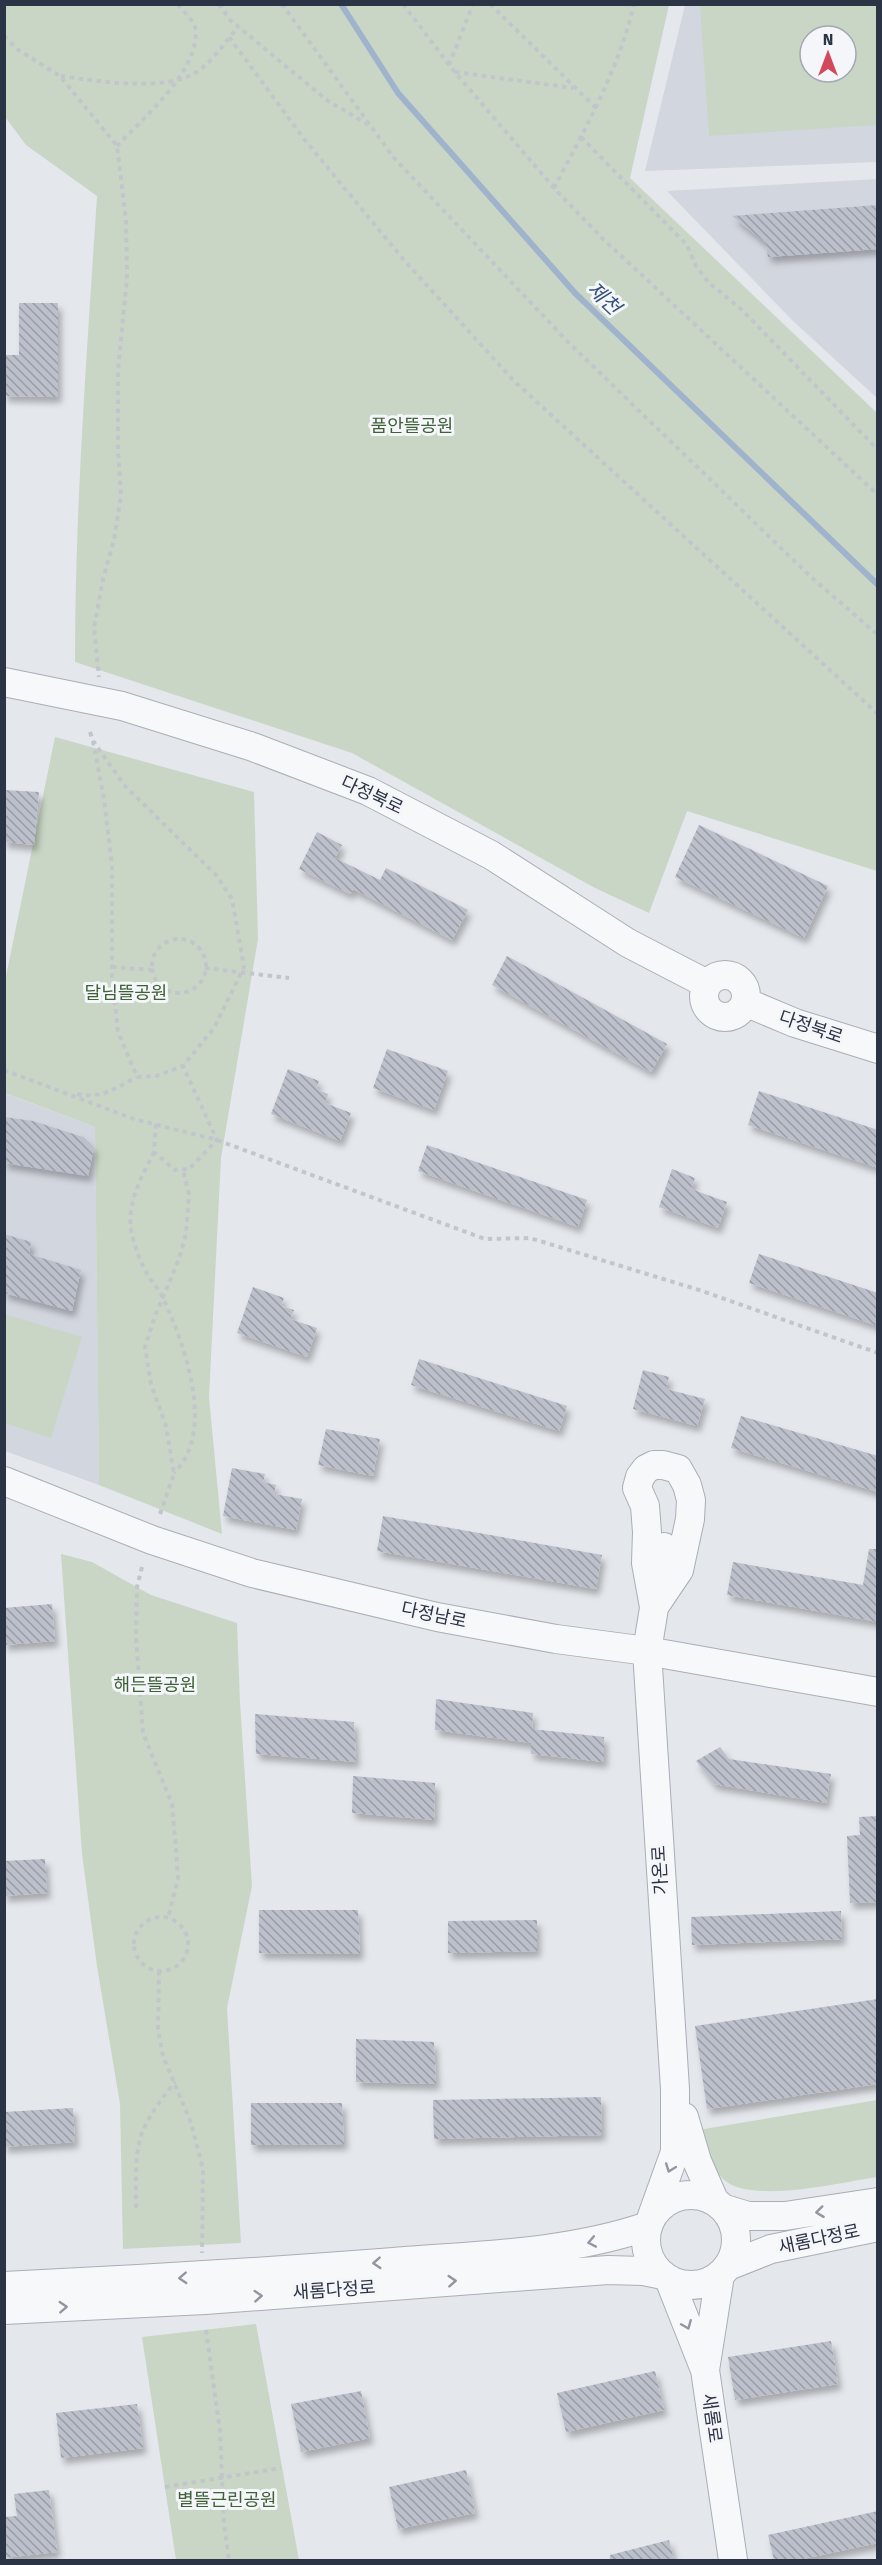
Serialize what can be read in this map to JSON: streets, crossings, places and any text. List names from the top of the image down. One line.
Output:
{"streets":{"street":["다정북로","다정남로","가온로","새롬다정로","새롬로"]},"crossings":[["다정남로","가온로"],["새롬다정로","새롬로"]],"water":["제천"],"parks":["품안뜰공원","달님뜰공원","해든뜰공원","별뜰근린공원"],"north":"top"}
